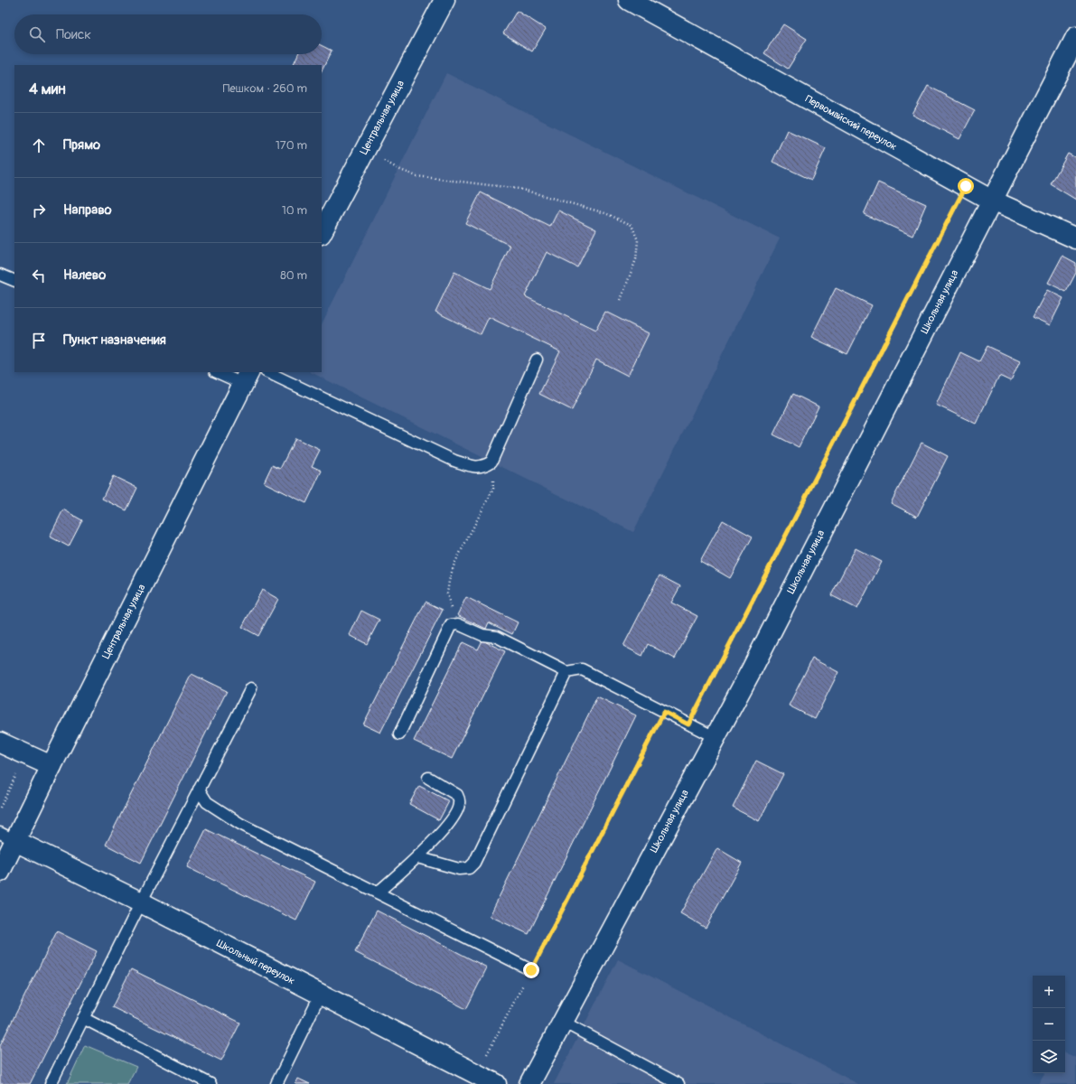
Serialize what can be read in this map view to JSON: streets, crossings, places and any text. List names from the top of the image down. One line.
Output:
{"streets":{"street":["Центральная улица","Первомайский переулок","Школьная улица","Школьный переулок"]},"crossings":[["Центральная улица","Школьный переулок"],["Первомайский переулок","Школьная улица"]],"page":{"search":"Поиск","heading":["4 мин","Пешком · 260 m"],"list":[["Прямо","170 m"],["Направо","10 m"],["Налево","80 m"],"Пункт назначения"],"map_buttons":["+","−"]}}
